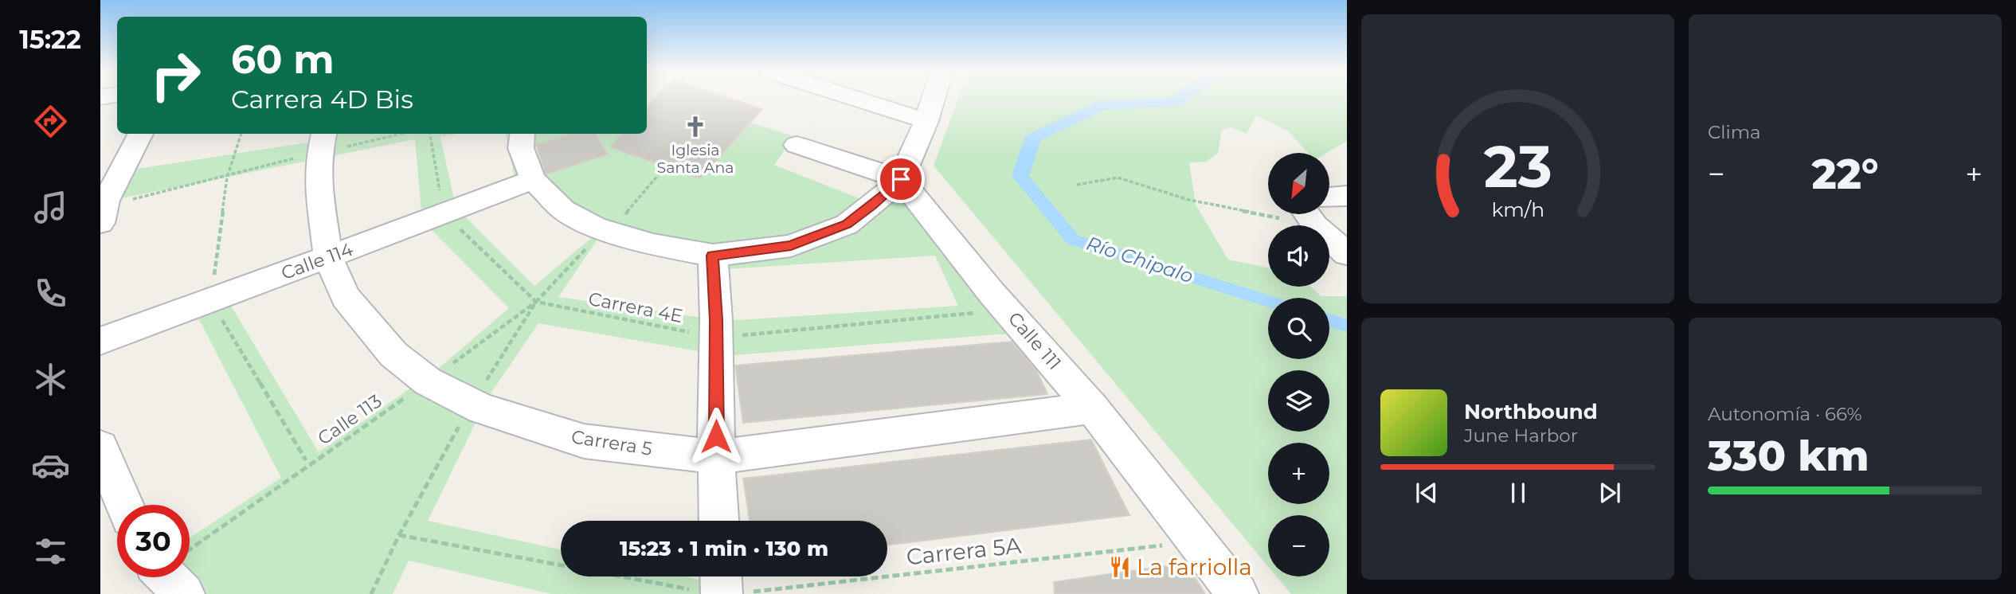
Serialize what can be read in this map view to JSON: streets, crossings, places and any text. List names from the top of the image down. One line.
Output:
{"streets":{"street":["Calle 114","Calle 111","Carrera 5"],"path":["Carrera 4E","Calle 113","Carrera 5A"]},"crossings":[["Calle 114","Carrera 5"],["Carrera 4E","Calle 111"],["Carrera 4E","Calle 113"],["Calle 111","Carrera 5"],["Calle 111","Carrera 5A"],["Calle 113","Carrera 5"]],"water":["Río Chipalo"],"places":{"church":["Iglesia Santa Ana"],"restaurant":["La farriolla"]},"north":"bottom left","page":{"tabs":"15:22","tile":["Clima",["Autonomía · 66%","330 km"]],"turn":["60 m","Carrera 4D Bis"],"heat":["−","22°","+"],"map_buttons":["+","−"],"song":["Northbound","June Harbor"],"limit":"30","trip":"15:23 · 1 min · 130 m","gauge":["23","km/h"]}}
